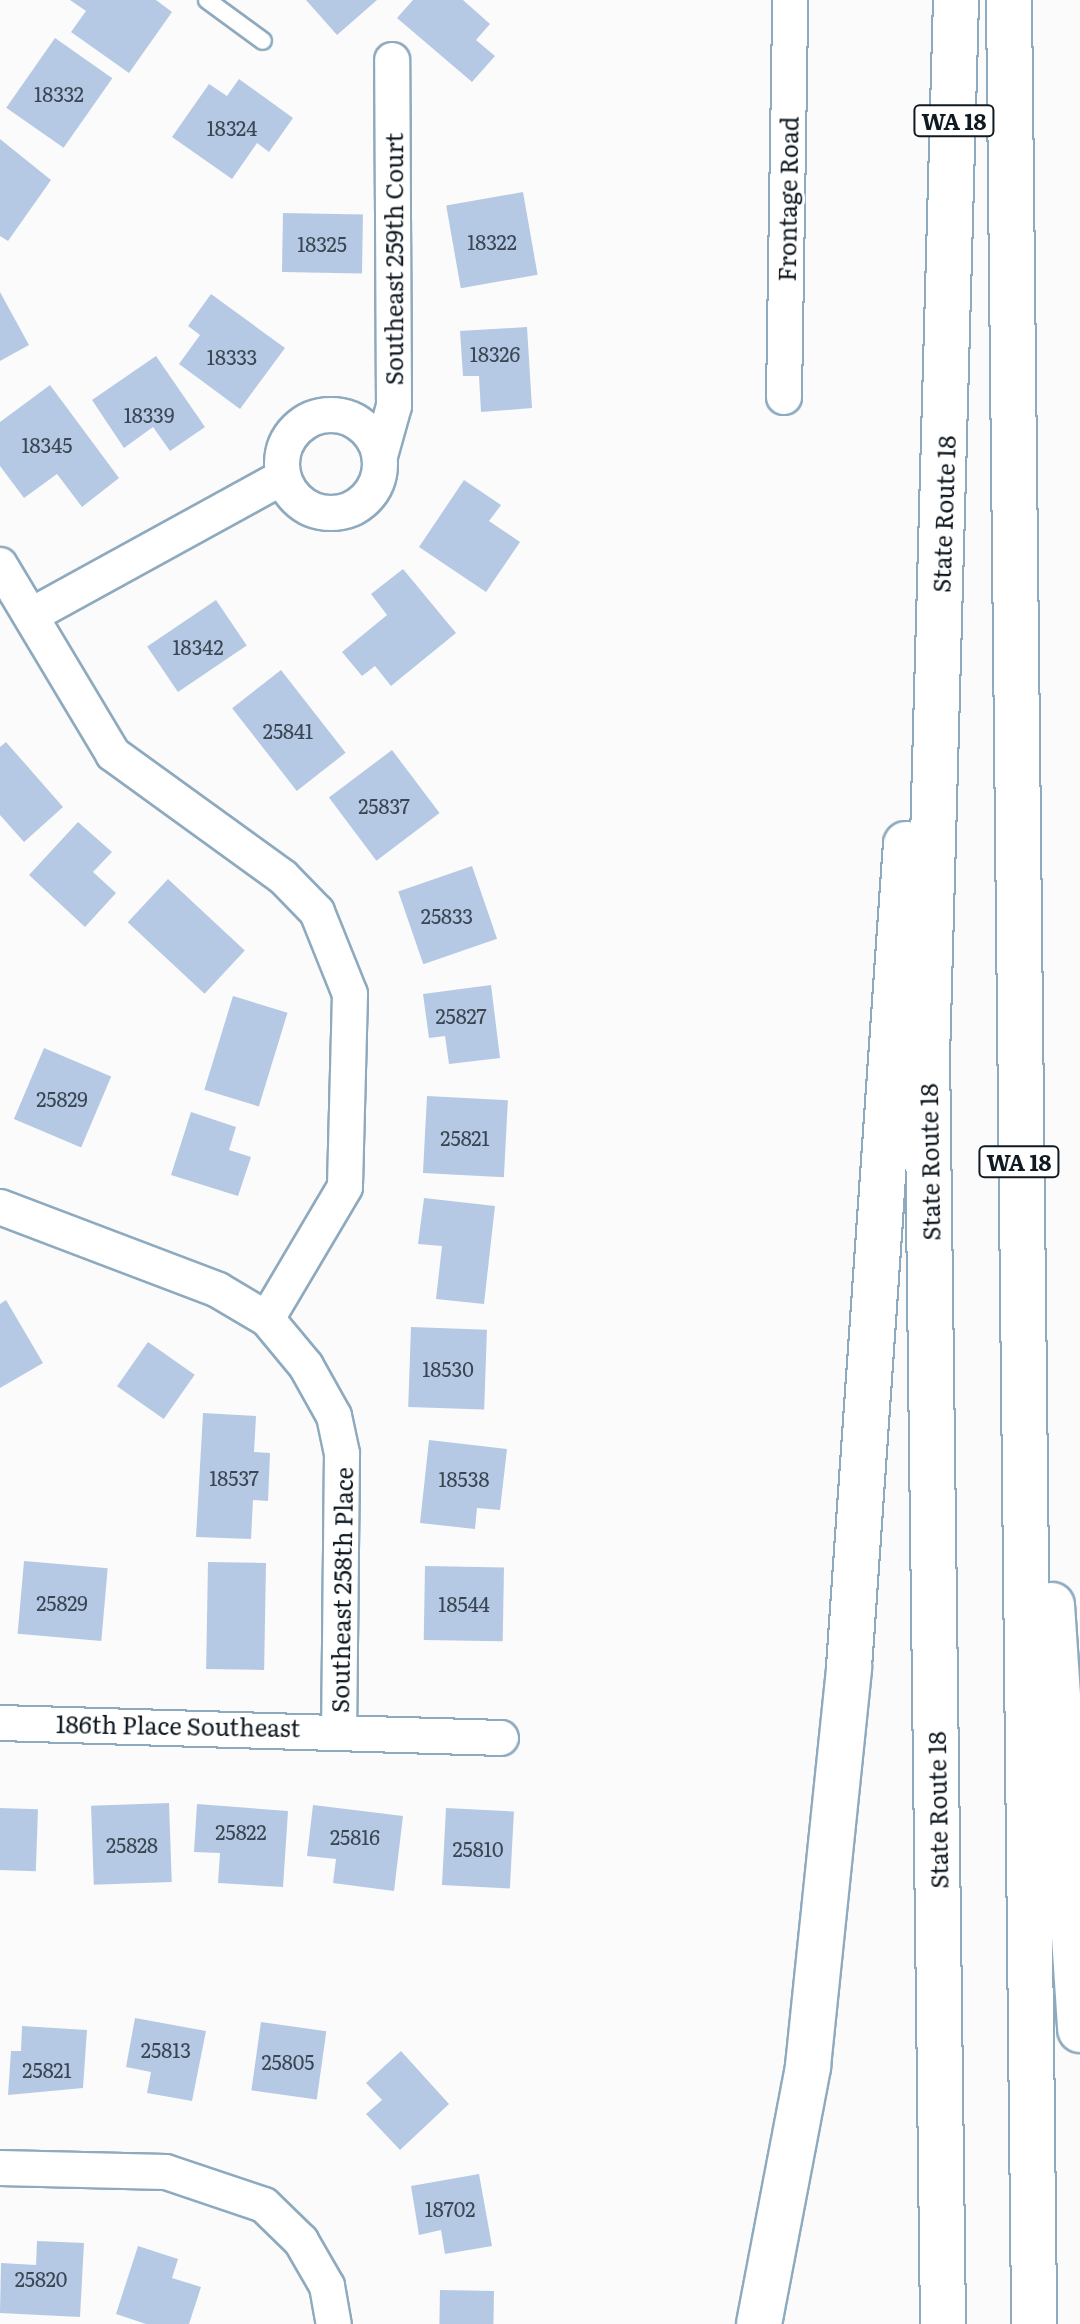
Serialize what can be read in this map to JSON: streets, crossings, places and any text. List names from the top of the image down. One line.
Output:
{"streets":{"highway":["WA 18","State Route 18"],"street":["Frontage Road","Southeast 259th Court","Southeast 258th Place","186th Place Southeast"]},"crossings":[["Southeast 258th Place","186th Place Southeast"]],"house_numbers":["18332","18324","18322","18325","18326","18333","18339","18345","18342","25841","25837","25833","25827","25829","25821","18530","18537","18538","25829","18544","25822","25816","25828","25810","25813","25805","25821","18702","25820"]}
